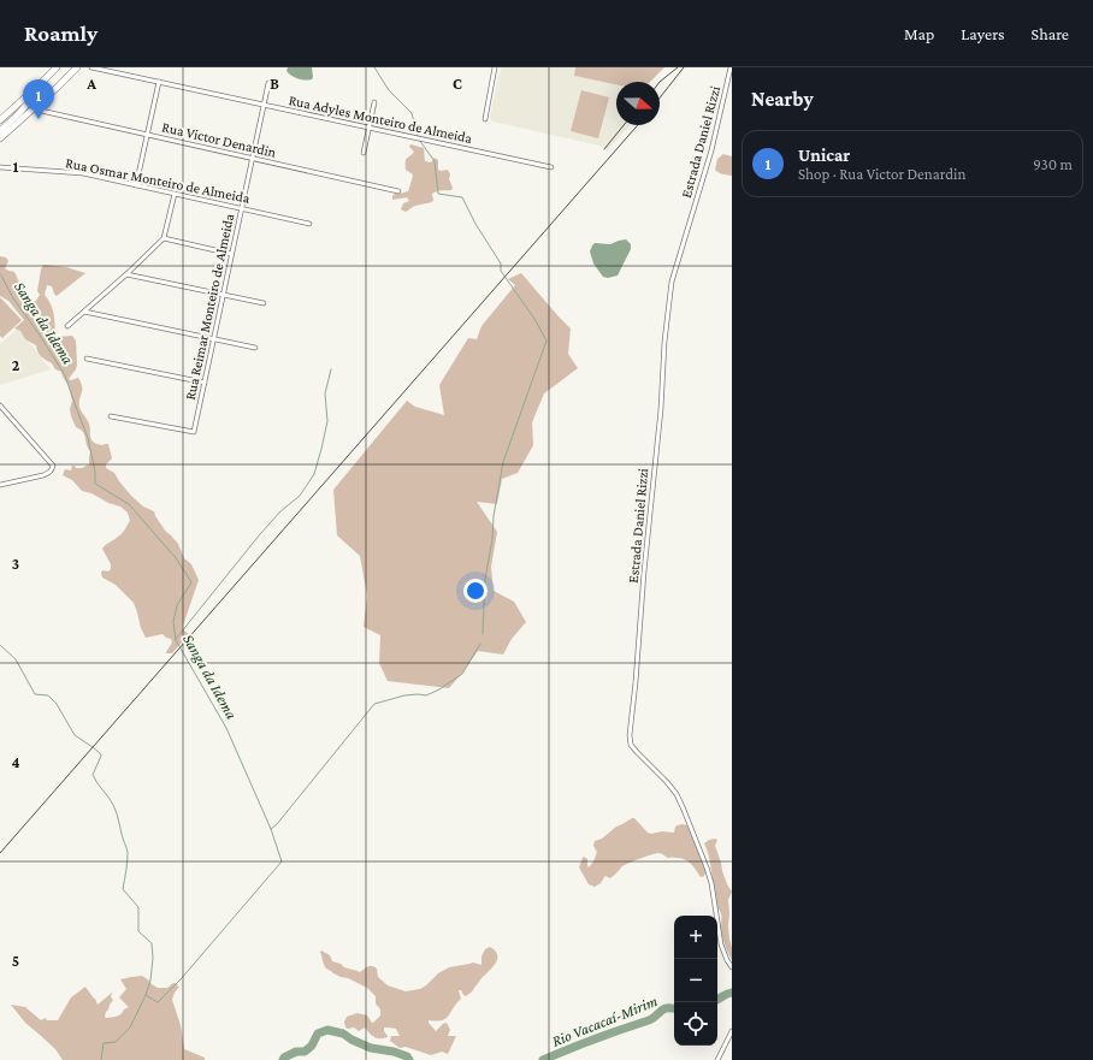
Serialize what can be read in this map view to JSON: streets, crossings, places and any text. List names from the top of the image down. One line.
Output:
{"streets":{"street":["Rua Adyles Monteiro de Almeida","Rua Victor Denardin","Estrada Daniel Rizzi","Rua Osmar Monteiro de Almeida","Rua Reimar Monteiro de Almeida"]},"crossings":[["Rua Adyles Monteiro de Almeida","Rua Reimar Monteiro de Almeida"],["Rua Victor Denardin","Rua Reimar Monteiro de Almeida"],["Rua Osmar Monteiro de Almeida","Rua Reimar Monteiro de Almeida"]],"water":["Sanga da Idema","Rio Vacacaí-Mirim"],"north":"right","page":{"header":"Roamly","nav":["Map","Layers","Share"],"heading":"Nearby","pins":"1","list":[{"mark":"1","name":"Unicar","note":"Shop · Rua Victor Denardin","value":"930 m"}],"map_buttons":["+","−"]},"grid":{"columns":["A","B","C"],"rows":["1","2","3","4","5"]}}
